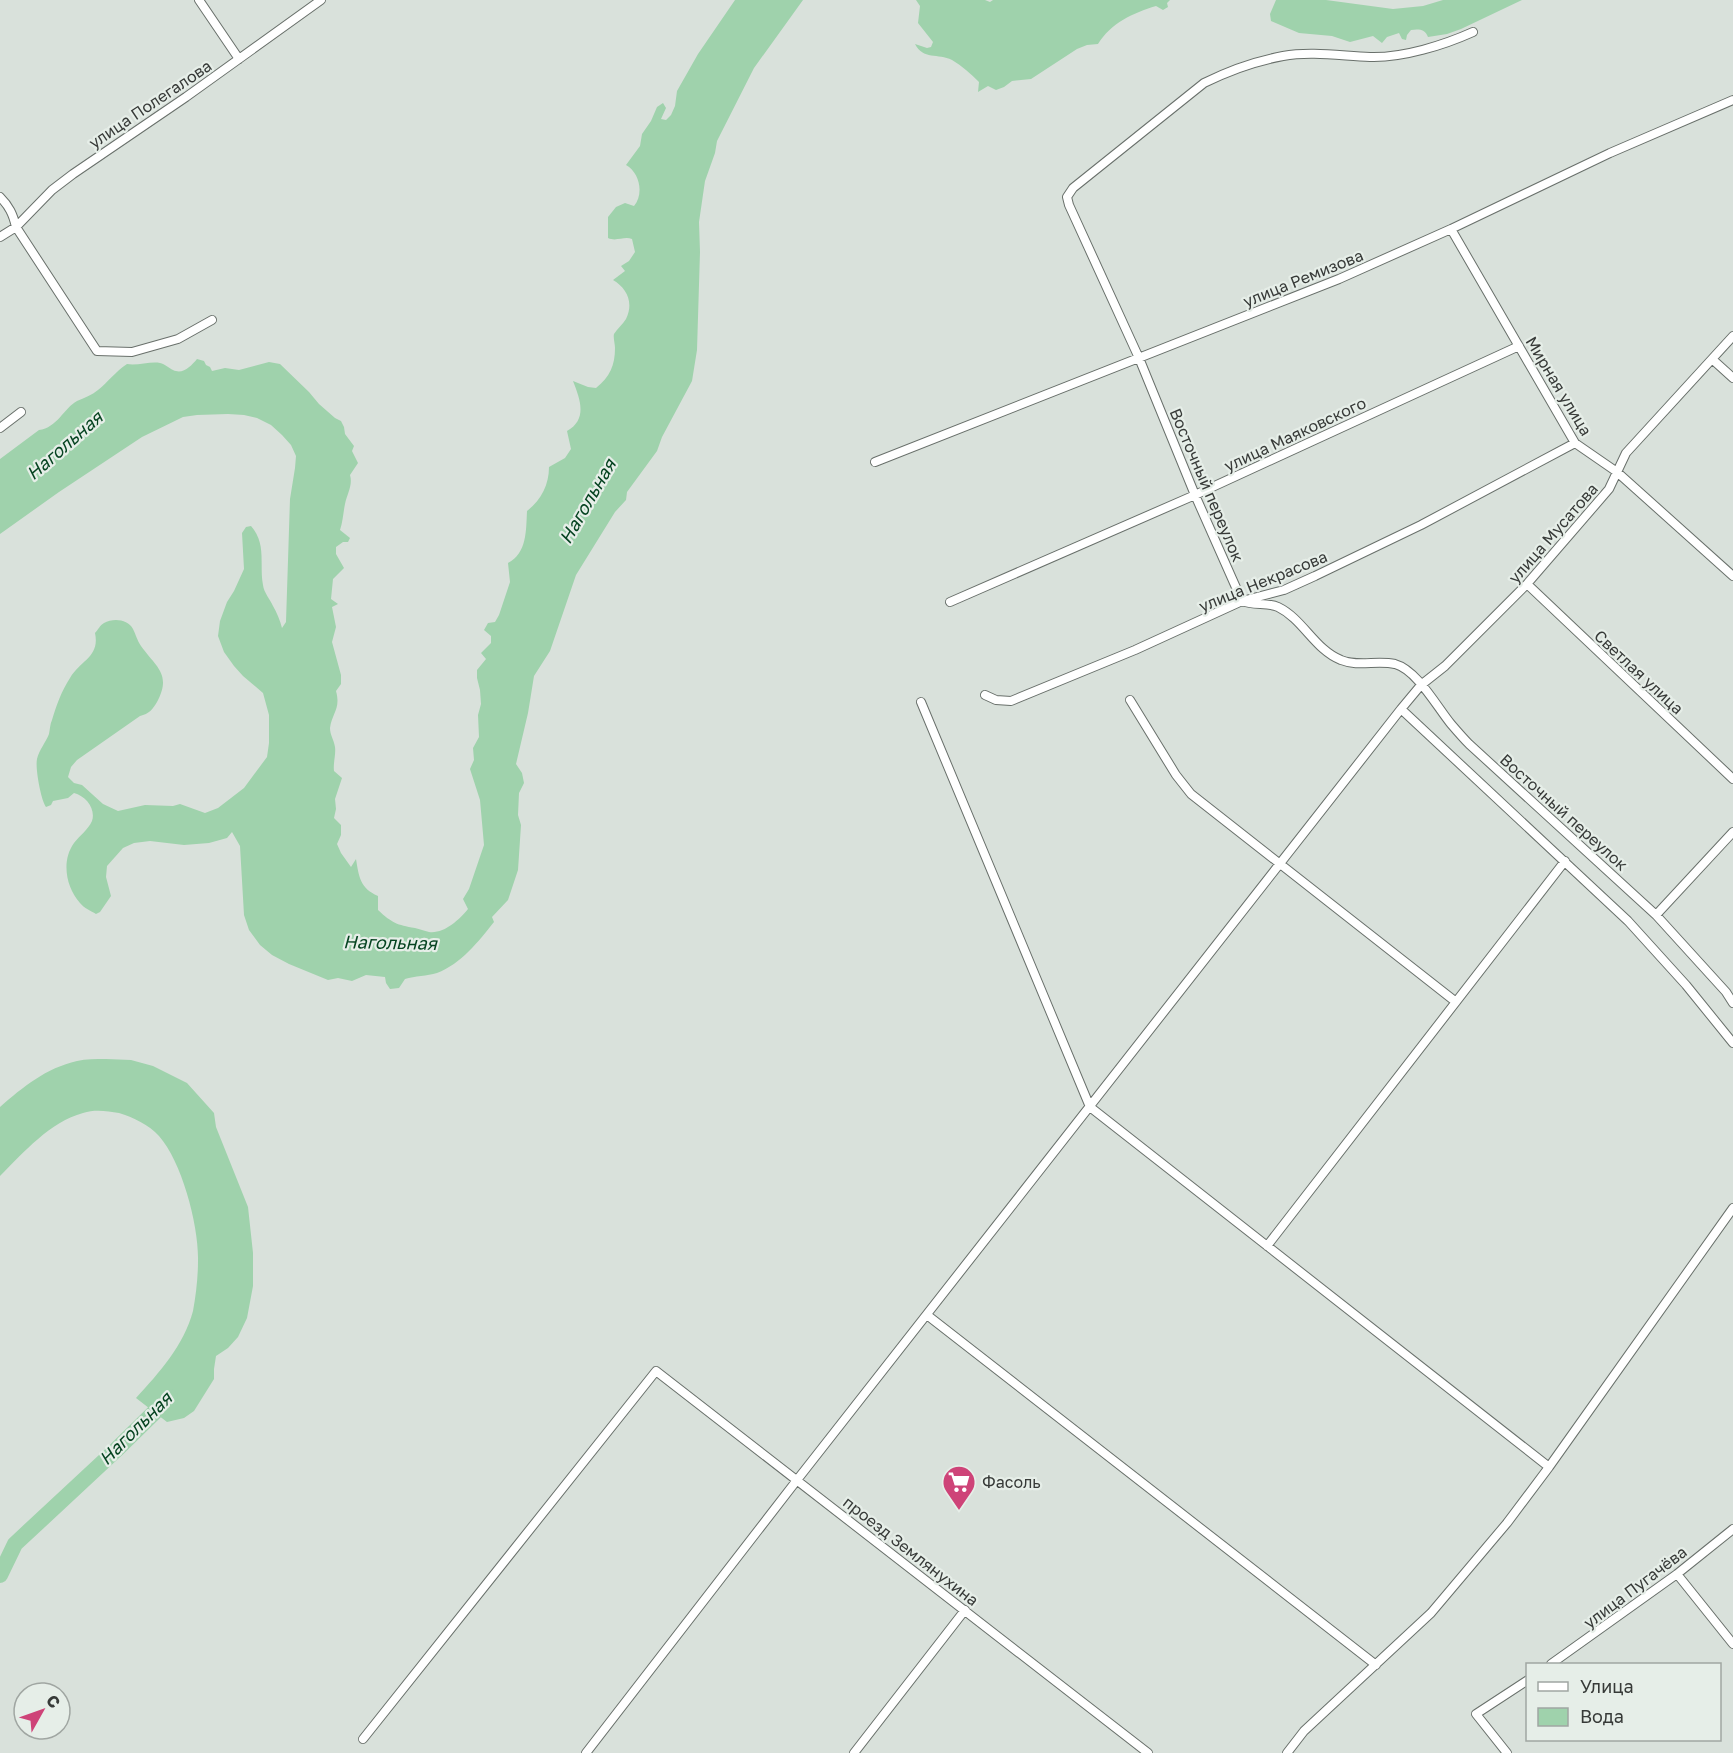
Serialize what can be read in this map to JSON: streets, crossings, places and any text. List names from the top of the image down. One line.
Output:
{"streets":{"street":["улица Полегалова","улица Ремизова","Мирная улица","улица Маяковского","Восточный переулок","улица Мусатова","улица Некрасова","Светлая улица","проезд Землянухина","улица Пугачёва"]},"crossings":[["улица Ремизова","Мирная улица"],["улица Ремизова","Восточный переулок"],["Мирная улица","улица Маяковского"],["Мирная улица","улица Мусатова"],["Мирная улица","улица Некрасова"],["улица Маяковского","Восточный переулок"],["Восточный переулок","улица Мусатова"],["Восточный переулок","улица Некрасова"],["улица Мусатова","Светлая улица"],["улица Мусатова","проезд Землянухина"]],"water":["Нагольная"],"places":{"supermarket":["Фасоль"]},"legend":["Улица","Вода"],"north":"top right"}
